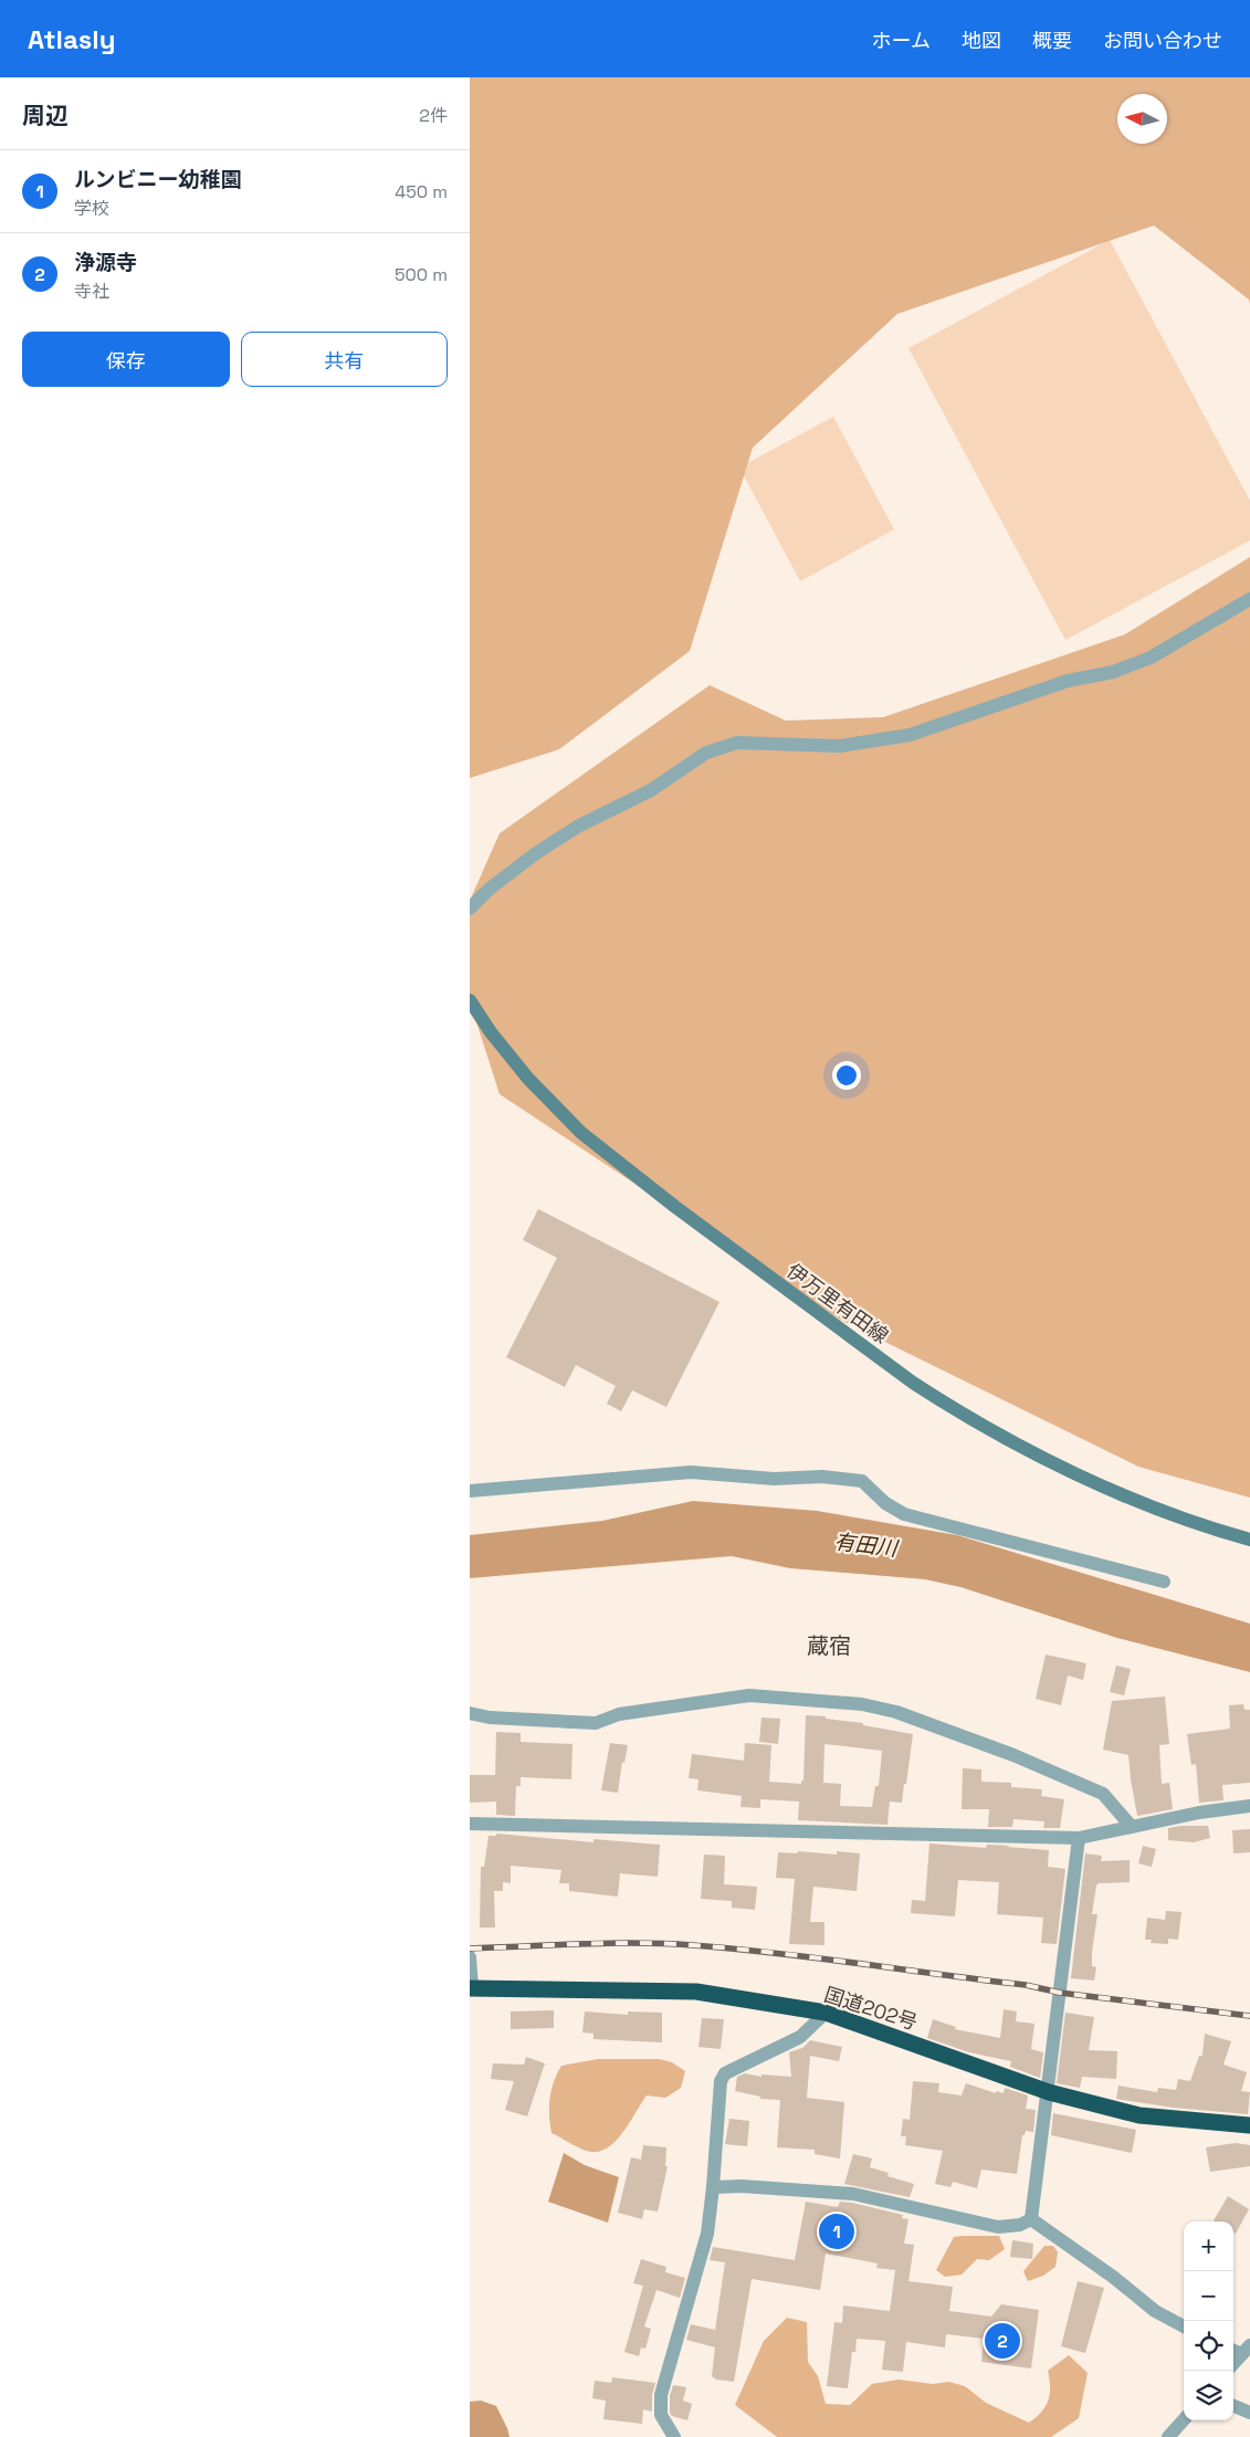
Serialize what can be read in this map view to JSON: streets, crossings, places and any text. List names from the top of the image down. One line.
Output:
{"streets":{"highway":["国道202号"],"main road":["伊万里有田線"]},"districts":["蔵宿"],"water":["有田川"],"north":"left","page":{"header":"Atlasly","nav":["ホーム","地図","概要","お問い合わせ"],"heading":["周辺","2件"],"list":[{"mark":"1","name":"ルンビニー幼稚園","note":"学校","value":"450 m"},{"mark":"2","name":"浄源寺","note":"寺社","value":"500 m"}],"buttons":["保存","共有"],"pins":["1","2"],"map_buttons":["+","−"]}}
